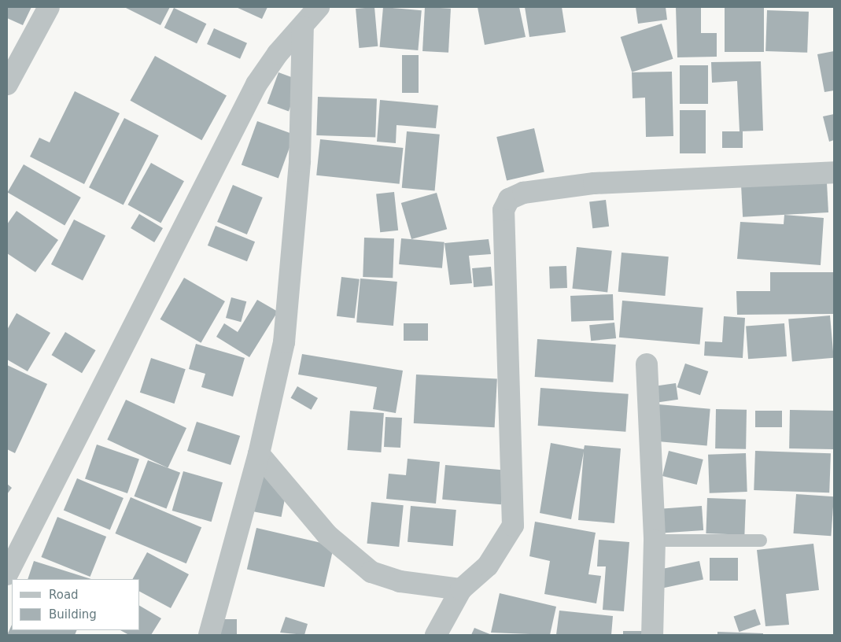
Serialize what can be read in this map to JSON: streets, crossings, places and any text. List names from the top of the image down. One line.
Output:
{"legend":["Road","Building"]}
